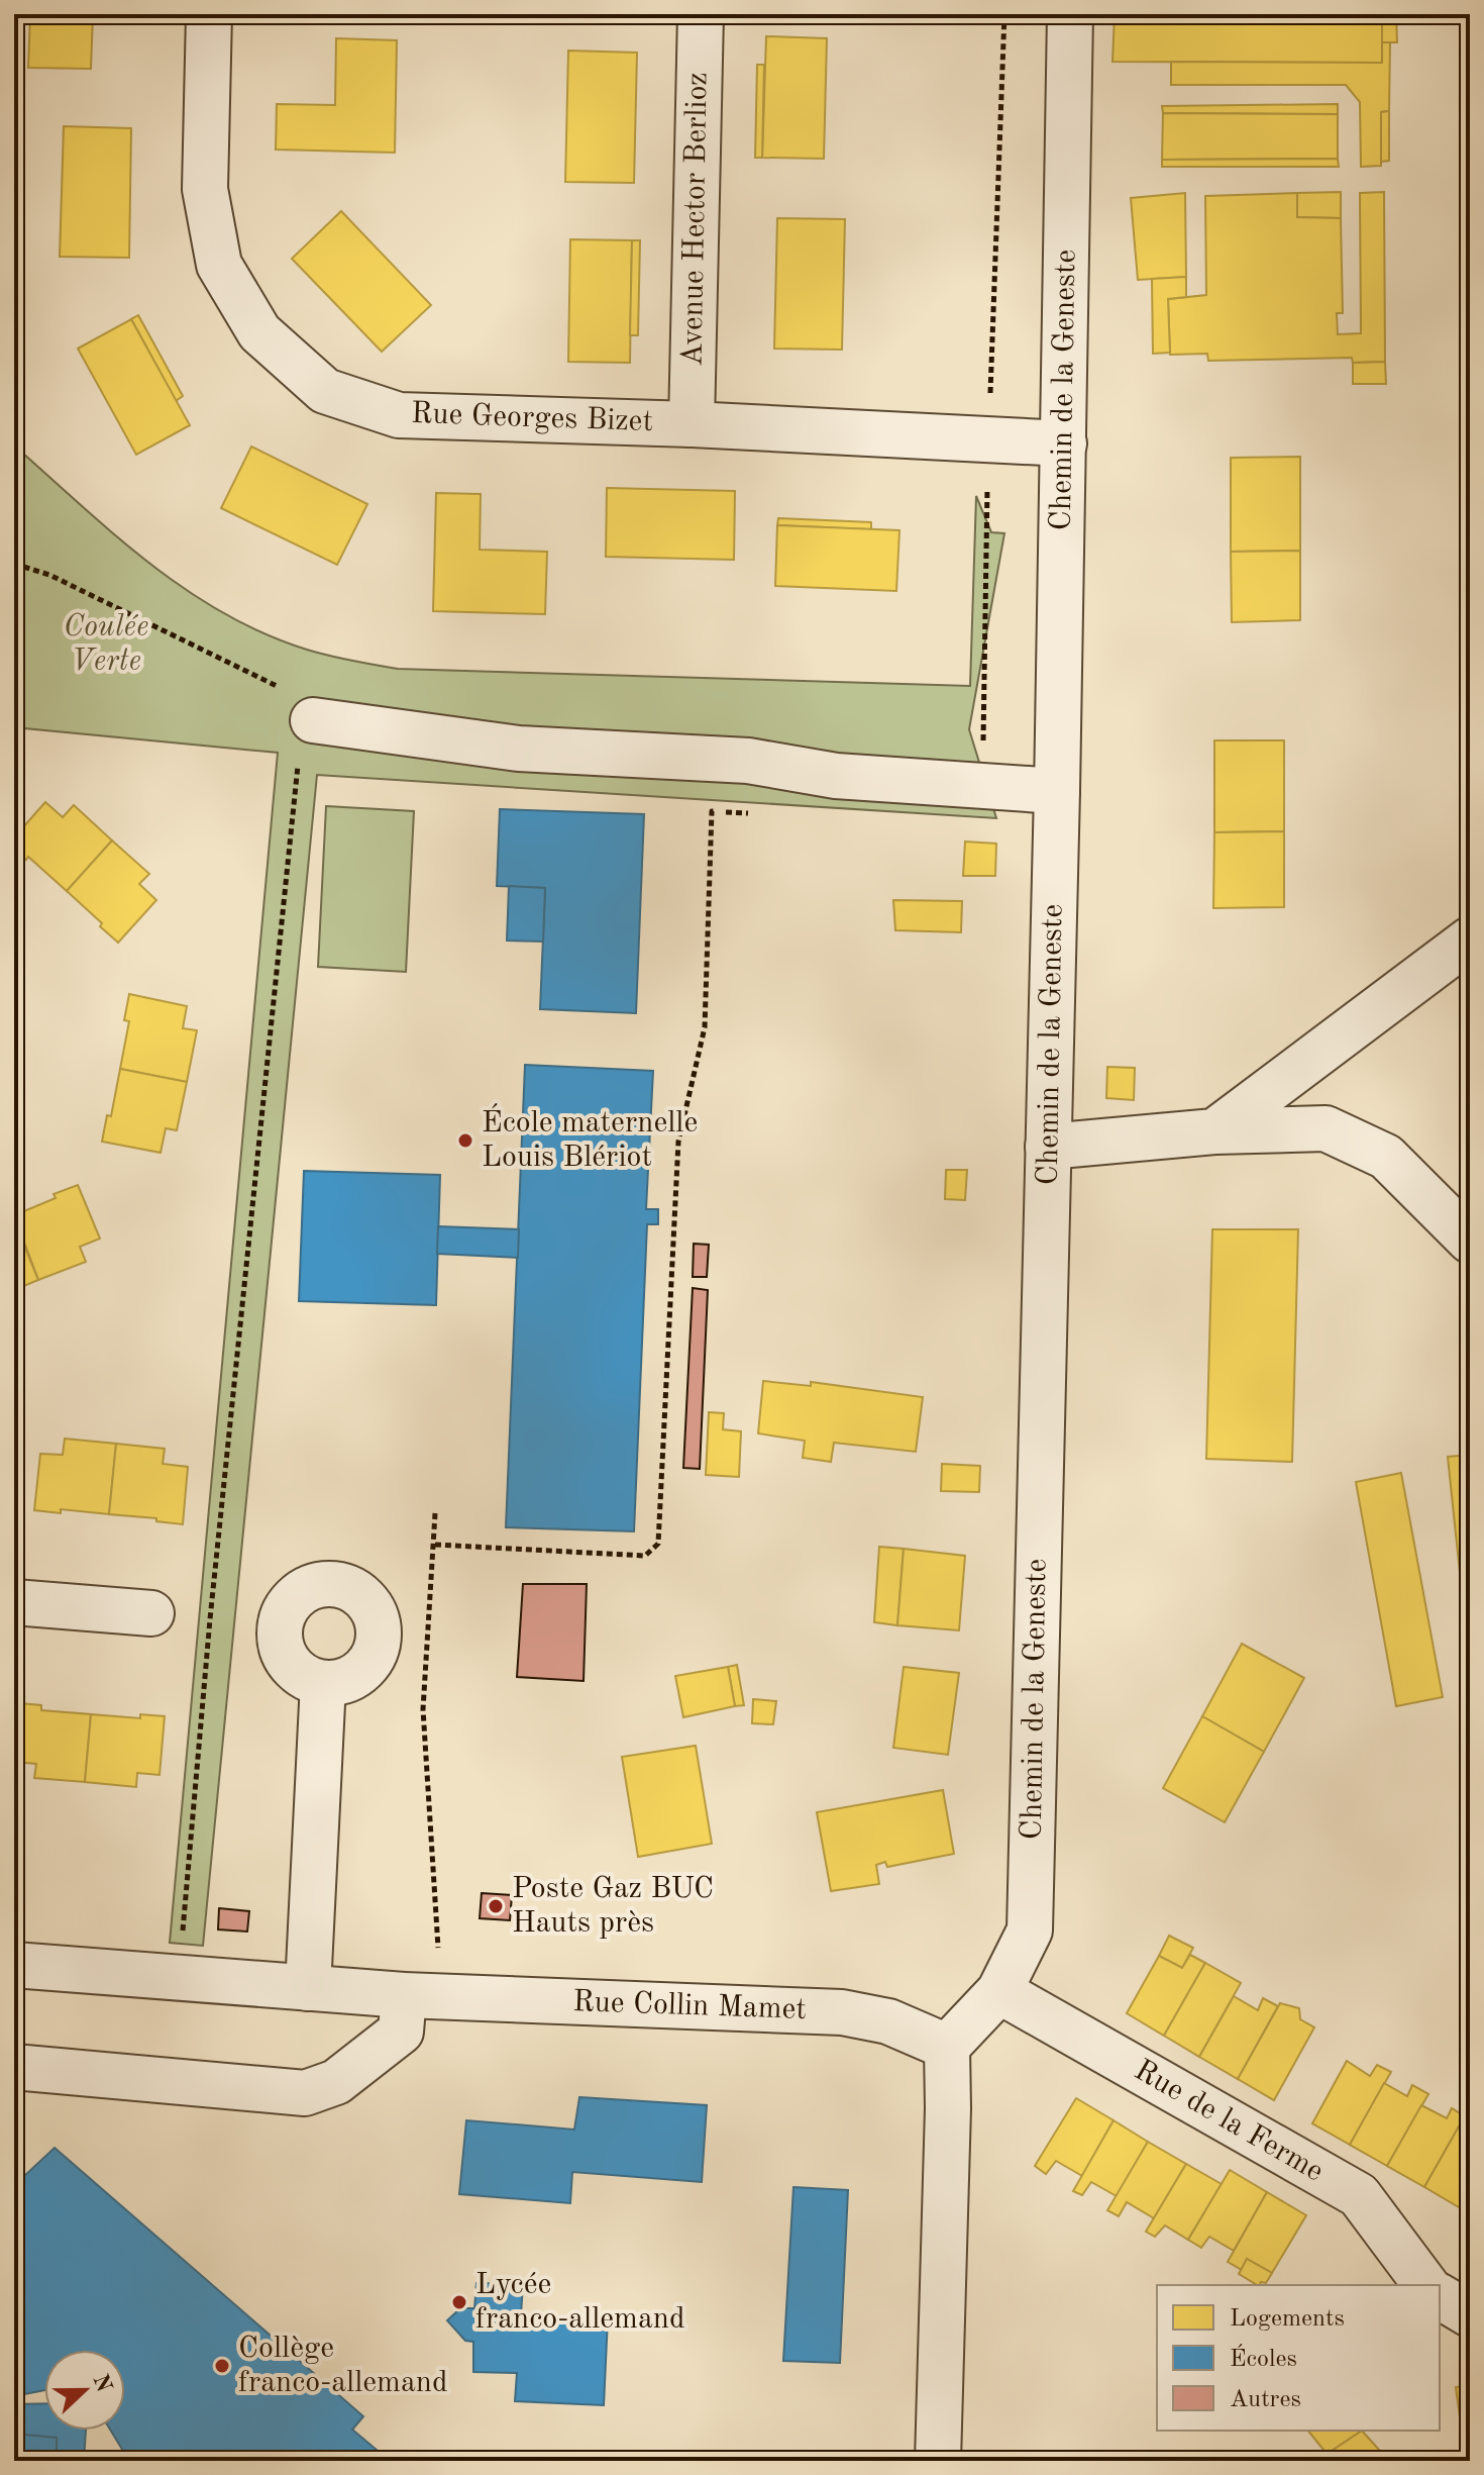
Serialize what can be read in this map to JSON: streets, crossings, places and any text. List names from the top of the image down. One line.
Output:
{"streets":{"street":["Avenue Hector Berlioz","Chemin de la Geneste","Rue Georges Bizet","Rue Collin Mamet","Rue de la Ferme"]},"crossings":[["Avenue Hector Berlioz","Rue Georges Bizet"],["Chemin de la Geneste","Rue Georges Bizet"],["Chemin de la Geneste","Rue Collin Mamet"],["Chemin de la Geneste","Rue de la Ferme"]],"parks":["Coulée Verte"],"places":["École maternelle Louis Blériot","Poste Gaz BUC Hauts près","Lycée franco-allemand","Collège franco-allemand"],"legend":["Logements","Écoles","Autres"],"north":"right"}
